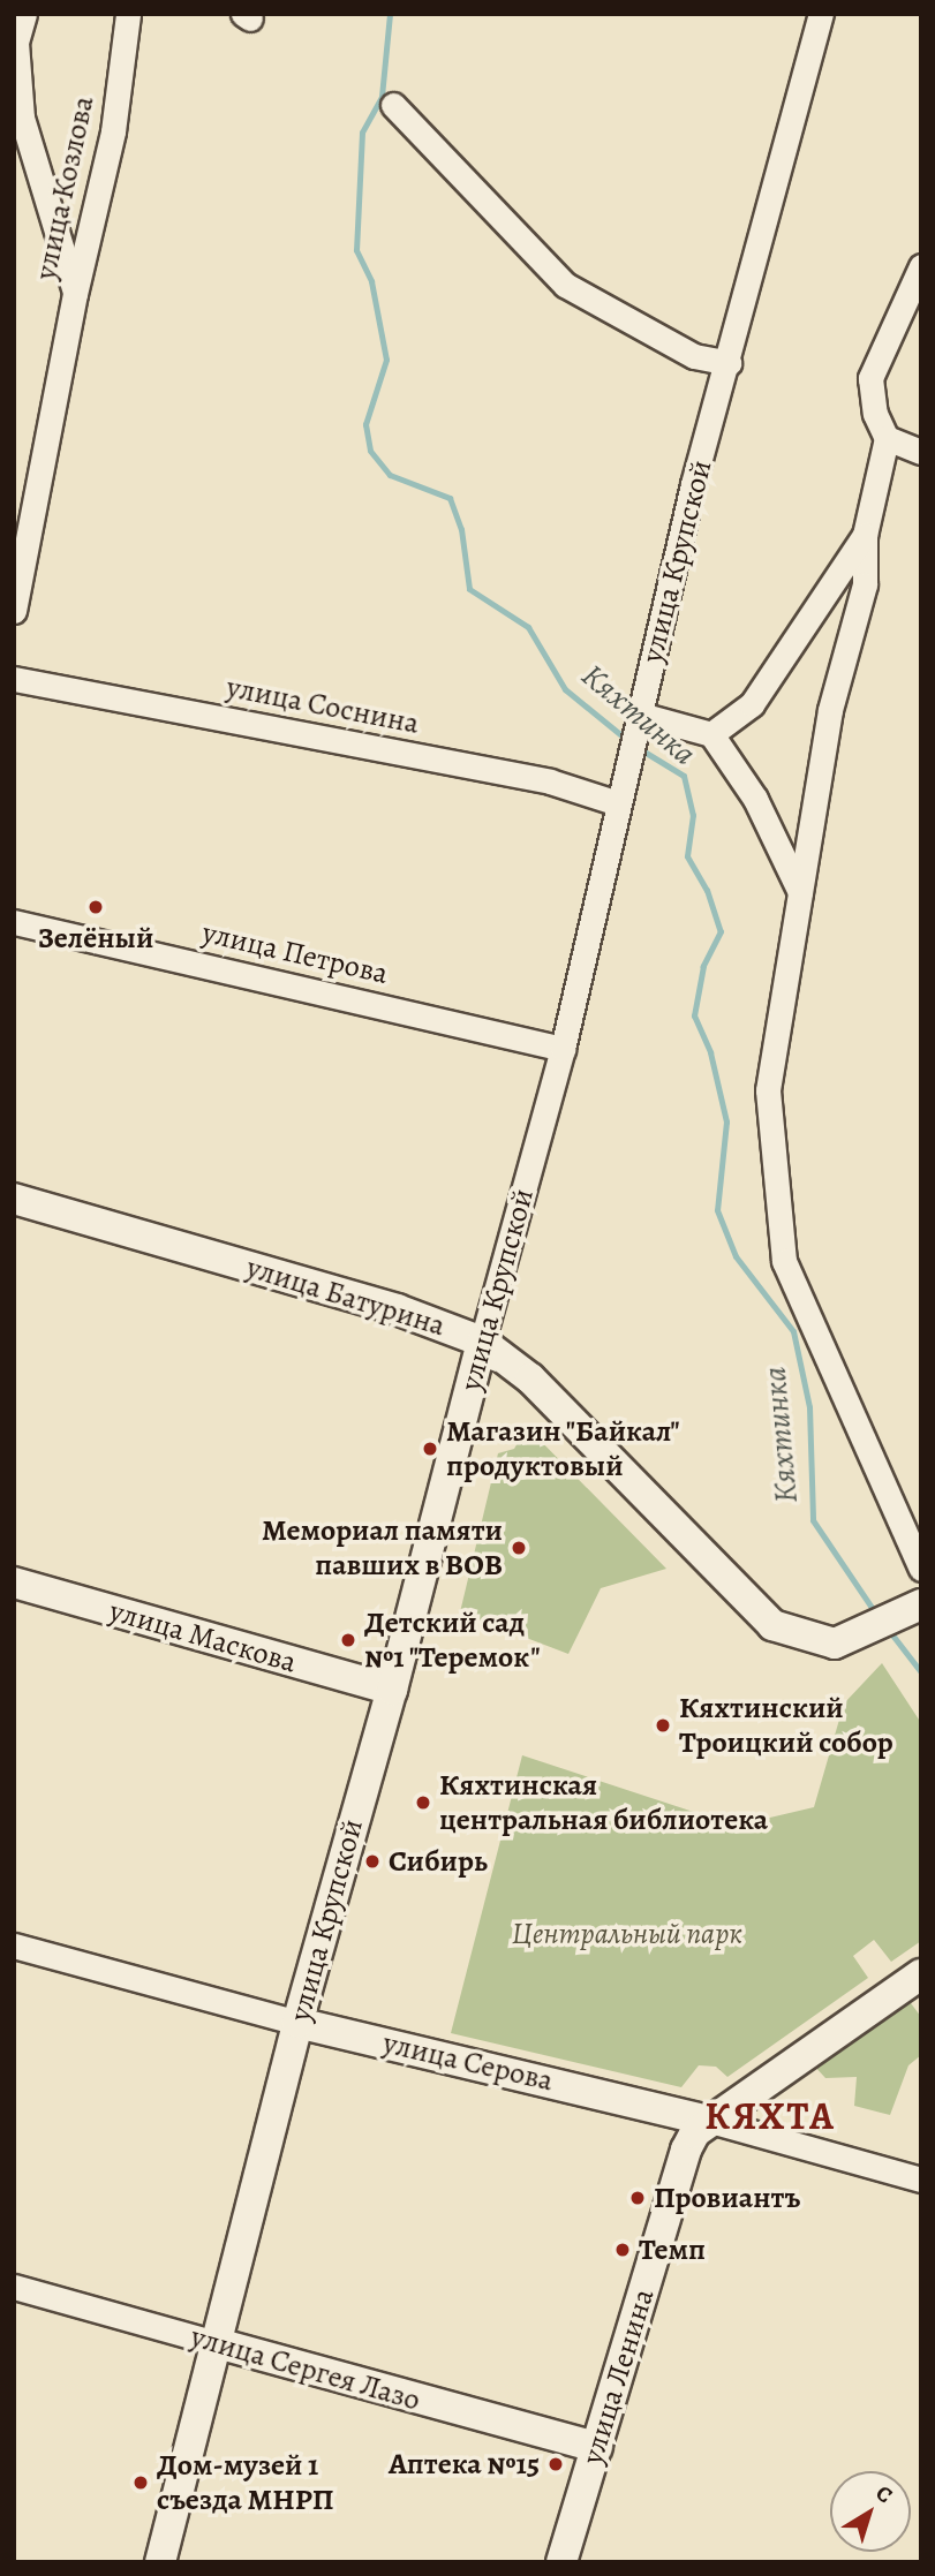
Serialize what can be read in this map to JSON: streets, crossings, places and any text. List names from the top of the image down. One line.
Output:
{"streets":{"street":["улица Козлова","улица Крупской","улица Соснина","улица Петрова","улица Батурина","улица Маскова","улица Серова","улица Сергея Лазо","улица Ленина"]},"crossings":[["улица Крупской","улица Соснина"],["улица Крупской","улица Петрова"],["улица Крупской","улица Батурина"],["улица Крупской","улица Маскова"],["улица Крупской","улица Серова"],["улица Крупской","улица Сергея Лазо"],["улица Серова","улица Ленина"],["улица Сергея Лазо","улица Ленина"]],"districts":["КЯХТА"],"water":["Кяхтинка"],"parks":["Центральный парк"],"places":["Зелёный","Магазин \"Байкал\" продуктовый","Мемориал памяти павших в ВОВ","Детский сад №1 \"Теремок\"","Кяхтинский Троицкий собор","Кяхтинская центральная библиотека","Сибирь","Провиантъ","Темп","Аптека №15","Дом-музей 1 съезда МНРП"],"north":"top right"}
